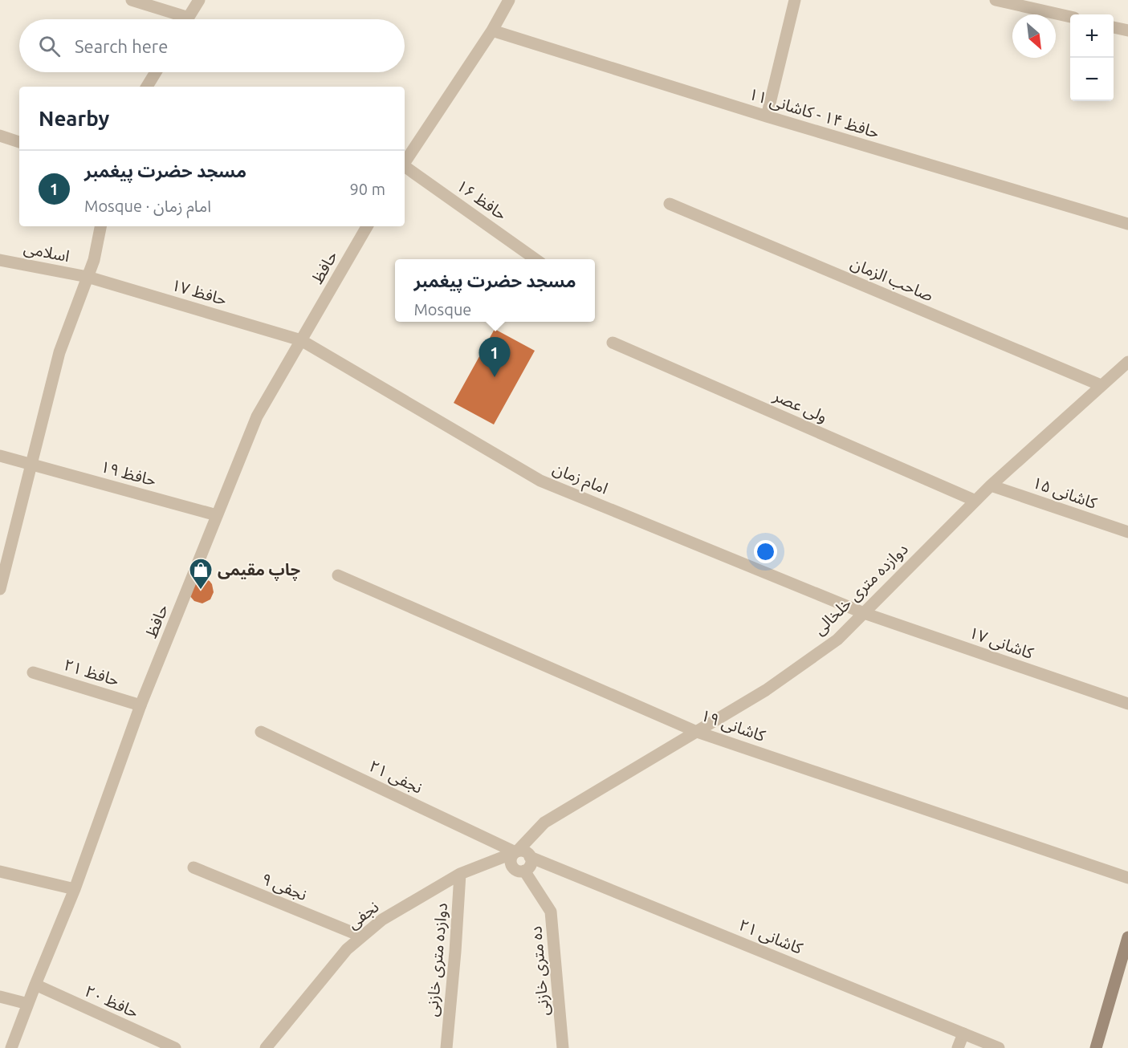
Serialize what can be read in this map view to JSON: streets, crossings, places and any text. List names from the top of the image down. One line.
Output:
{"streets":{"street":["حافظ ۱۴ - کاشانی ۱۱","حافظ ۱۶","اسلامی","حافظ","صاحب الزمان","حافظ ۱۷","ولی عصر","حافظ ۱۹","امام زمان","کاشانی ۱۵","دوازده متری خلخالی","کاشانی ۱۷","حافظ ۲۱","کاشانی ۱۹","نجفی ۲۱","نجفی ۹","نجفی","کاشانی ۲۱","دوازده متری خازنی","ده متری خازنی","حافظ ۲۰"]},"crossings":[["اسلامی","حافظ ۱۷"],["حافظ","حافظ ۱۷"],["حافظ","حافظ ۱۹"],["حافظ","امام زمان"],["حافظ","حافظ ۲۱"],["حافظ","حافظ ۲۰"],["صاحب الزمان","دوازده متری خلخالی"],["حافظ ۱۷","امام زمان"],["ولی عصر","دوازده متری خلخالی"],["امام زمان","دوازده متری خلخالی"],["امام زمان","کاشانی ۱۷"],["کاشانی ۱۵","دوازده متری خلخالی"],["دوازده متری خلخالی","کاشانی ۱۷"],["دوازده متری خلخالی","کاشانی ۱۹"],["دوازده متری خلخالی","نجفی ۲۱"],["دوازده متری خلخالی","نجفی"],["دوازده متری خلخالی","کاشانی ۲۱"],["دوازده متری خلخالی","ده متری خازنی"],["نجفی ۲۱","نجفی"],["نجفی ۲۱","کاشانی ۲۱"],["نجفی ۲۱","ده متری خازنی"],["نجفی ۹","نجفی"],["نجفی","کاشانی ۲۱"],["نجفی","دوازده متری خازنی"],["نجفی","ده متری خازنی"],["کاشانی ۲۱","ده متری خازنی"]],"places":{"shop":["چاپ مقیمی"]},"north":"bottom right","page":{"map_buttons":["+","−"],"search":"Search here","heading":"Nearby","list":[{"mark":"1","name":"مسجد حضرت پیغمبر","note":"Mosque · امام زمان","value":"90 m"}],"popup":["مسجد حضرت پیغمبر","Mosque"],"pins":"1"}}
